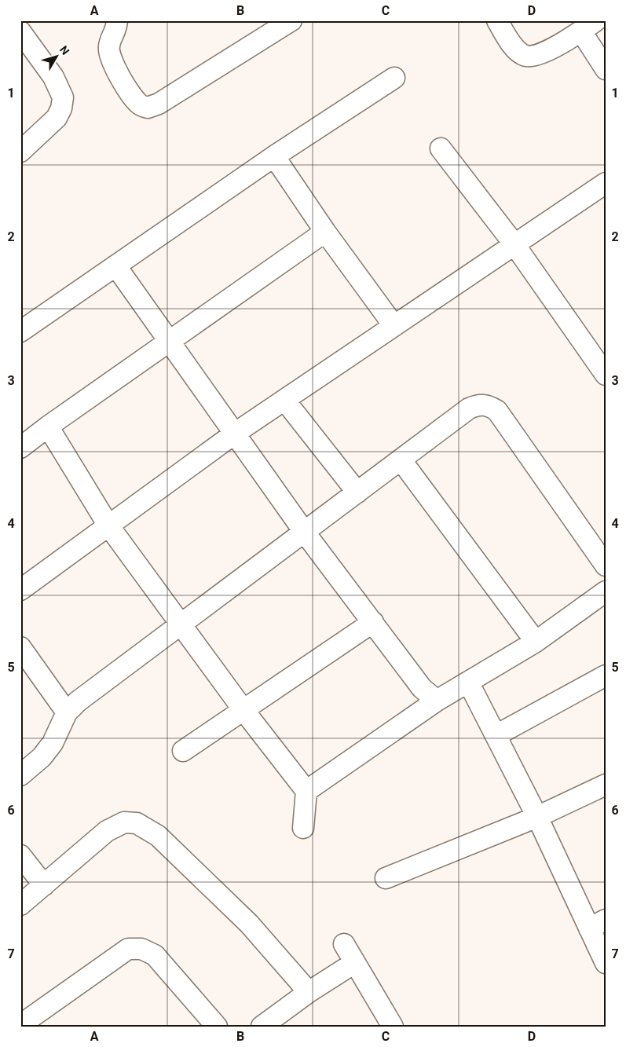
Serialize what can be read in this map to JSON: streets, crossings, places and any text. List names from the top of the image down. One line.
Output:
{"north":"top right","grid":{"columns":["A","B","C","D"],"rows":["1","2","3","4","5","6","7"]}}
